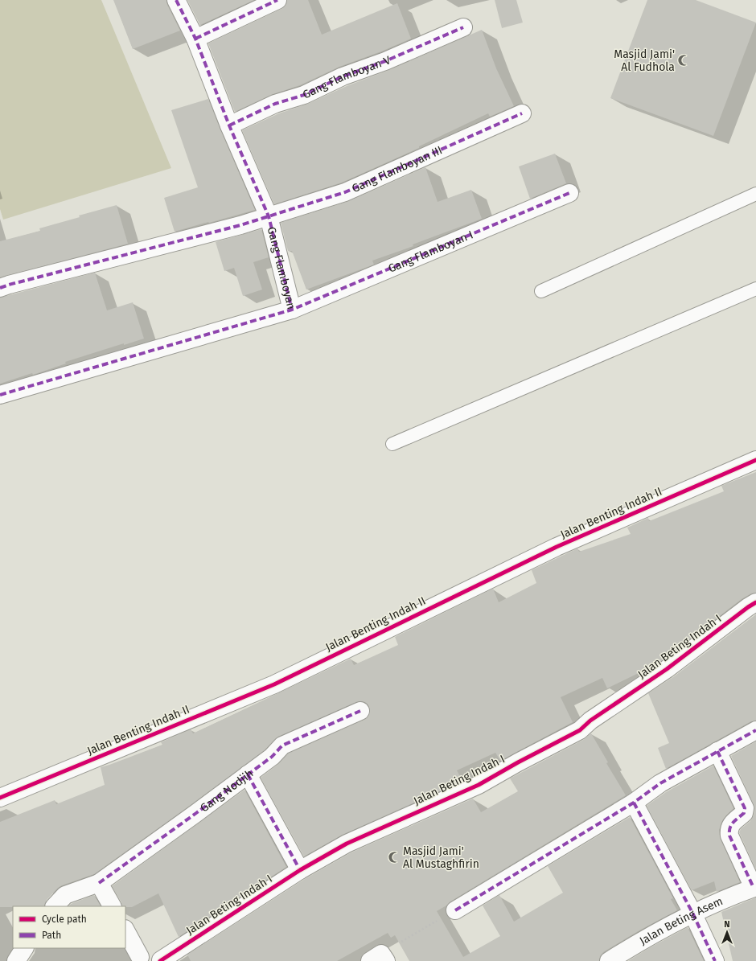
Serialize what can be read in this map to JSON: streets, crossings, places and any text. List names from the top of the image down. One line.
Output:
{"streets":{"street":["Gang Flamboyan V","Gang Flamboyan III","Gang Flamboyan I","Gang Flamboyan","Jalan Benting Indah II","Jalan Beting Indah I","Gang Nodjih","Jalan Beting Asem"]},"crossings":[["Gang Flamboyan V","Gang Flamboyan"],["Gang Flamboyan III","Gang Flamboyan"],["Gang Flamboyan I","Gang Flamboyan"]],"places":{"mosque":["Masjid Jami' Al Fudhola","Masjid Jami' Al Mustaghfirin"]},"legend":["Cycle path","Path"],"north":"top"}
